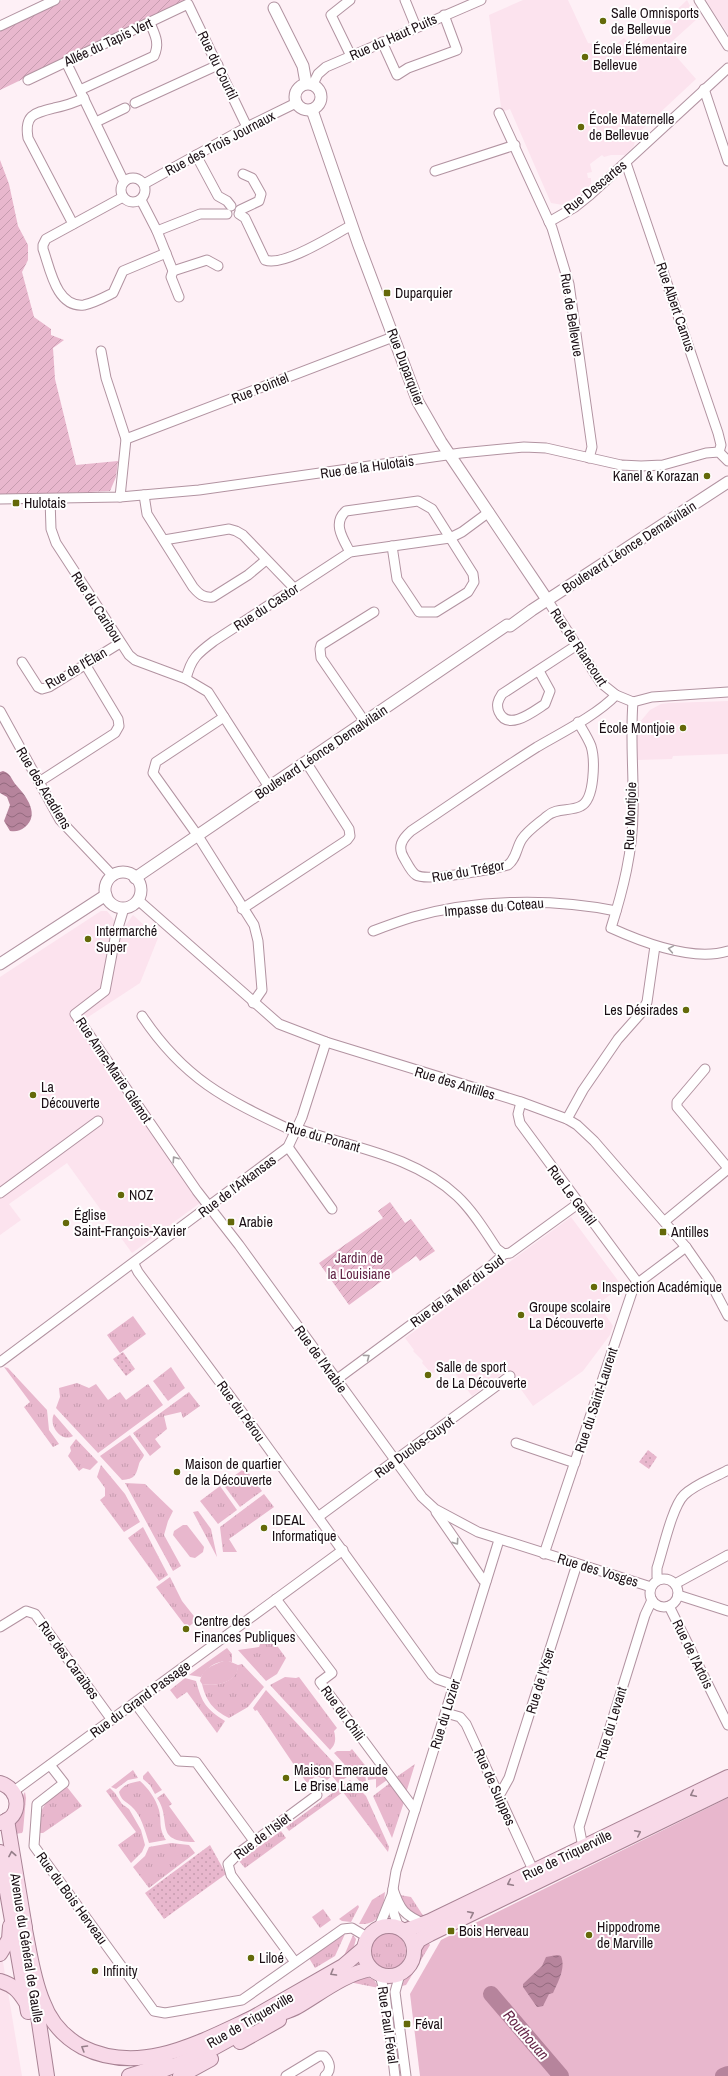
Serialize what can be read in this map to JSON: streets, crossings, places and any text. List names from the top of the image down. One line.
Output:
{"streets":{"main road":["Rue de Triquerville","Avenue du Général de Gaulle"],"street":["Rue du Haut Puits","Allée du Tapis Vert","Rue du Courtil","Rue des Trois Journaux","Rue Descartes","Rue Albert Camus","Rue de Bellevue","Rue Duparquier","Rue Pointel","Rue de la Hulotais","Boulevard Léonce Demalvilain","Rue du Caribou","Rue du Castor","Rue de Riancourt","Rue de l'Élan","Rue des Acadiens","Rue Montjoie","Rue du Trégor","Impasse du Coteau","Rue Anne-Marie Glémot","Rue des Antilles","Rue du Ponant","Rue de l'Arkansas","Rue Le Gentil","Rue de la Mer du Sud","Rue de l'Arabie","Rue du Saint-Laurent","Rue du Pérou","Rue Duclos-Guyot","Rue des Vosges","Rue de l'Artois","Rue des Caraïbes","Rue de l'Yser","Rue du Grand Passage","Rue du Chili","Rue du Lozier","Rue du Levant","Rue de Suippes","Rue de l’Islet","Rue du Bois Herveau","Rue Paul Féval"]},"crossings":[["Rue du Haut Puits","Rue des Trois Journaux"],["Rue du Haut Puits","Rue Duparquier"],["Allée du Tapis Vert","Rue du Courtil"],["Rue du Courtil","Rue des Trois Journaux"],["Rue des Trois Journaux","Rue Duparquier"],["Rue Descartes","Rue Albert Camus"],["Rue Descartes","Rue de Bellevue"],["Rue Albert Camus","Rue de la Hulotais"],["Rue de Bellevue","Rue de la Hulotais"],["Rue Duparquier","Rue Pointel"],["Rue Duparquier","Rue de la Hulotais"],["Rue Duparquier","Boulevard Léonce Demalvilain"],["Rue Duparquier","Rue du Castor"],["Rue Duparquier","Rue de Riancourt"],["Rue de la Hulotais","Rue du Caribou"],["Boulevard Léonce Demalvilain","Rue de Riancourt"],["Boulevard Léonce Demalvilain","Rue des Acadiens"],["Boulevard Léonce Demalvilain","Rue Anne-Marie Glémot"],["Boulevard Léonce Demalvilain","Rue des Antilles"],["Rue du Caribou","Rue du Castor"],["Rue du Caribou","Rue de l'Élan"],["Rue de Riancourt","Rue Montjoie"],["Rue de Riancourt","Rue du Trégor"],["Rue des Acadiens","Rue Anne-Marie Glémot"],["Rue des Acadiens","Rue des Antilles"],["Rue Montjoie","Impasse du Coteau"],["Rue Anne-Marie Glémot","Rue des Antilles"],["Rue Anne-Marie Glémot","Rue de l'Arkansas"],["Rue Anne-Marie Glémot","Rue de l'Arabie"],["Rue des Antilles","Rue de l'Arkansas"],["Rue des Antilles","Rue Le Gentil"],["Rue des Antilles","Rue du Saint-Laurent"],["Rue du Ponant","Rue de l'Arkansas"],["Rue du Ponant","Rue de la Mer du Sud"],["Rue de l'Arkansas","Rue de l'Arabie"],["Rue de l'Arkansas","Rue du Pérou"],["Rue Le Gentil","Rue de la Mer du Sud"],["Rue Le Gentil","Rue du Saint-Laurent"],["Rue de la Mer du Sud","Rue de l'Arabie"],["Rue de l'Arabie","Rue du Saint-Laurent"],["Rue de l'Arabie","Rue Duclos-Guyot"],["Rue de l'Arabie","Rue des Vosges"],["Rue de l'Arabie","Rue du Lozier"],["Rue du Saint-Laurent","Rue des Vosges"],["Rue du Pérou","Rue Duclos-Guyot"],["Rue du Pérou","Rue du Grand Passage"],["Rue du Pérou","Rue du Lozier"],["Rue des Vosges","Rue de l'Artois"],["Rue des Vosges","Rue de l'Yser"],["Rue des Vosges","Rue du Levant"],["Rue de l'Artois","Rue du Levant"],["Rue des Caraïbes","Rue du Grand Passage"],["Rue de l'Yser","Rue de Suippes"],["Rue du Grand Passage","Rue du Chili"],["Rue du Grand Passage","Rue du Bois Herveau"],["Rue du Chili","Rue du Lozier"],["Rue du Lozier","Rue de Suippes"],["Rue du Lozier","Rue de Triquerville"],["Rue du Lozier","Rue du Bois Herveau"],["Rue du Lozier","Rue Paul Féval"],["Rue du Levant","Rue de Triquerville"],["Rue de Suippes","Rue de Triquerville"],["Rue de l’Islet","Rue du Bois Herveau"],["Rue de Triquerville","Rue du Bois Herveau"],["Rue de Triquerville","Rue Paul Féval"],["Rue du Bois Herveau","Rue Paul Féval"]],"one_way":["Rue Anne-Marie Glémot","Rue de la Mer du Sud"],"water":["Routhouan"],"parks":["Jardin de la Louisiane"],"places":{"other":["Salle Omnisports de Bellevue","École Élémentaire Bellevue","École Maternelle de Bellevue","Kanel & Korazan","École Montjoie","Intermarché Super","Les Désirades","La Découverte","NOZ","Église Saint-François-Xavier","Inspection Académique","Groupe scolaire La Découverte","Salle de sport de La Découverte","Maison de quartier de la Découverte","IDEAL Informatique","Centre des Finances Publiques","Maison Emeraude Le Brise Lame","Hippodrome de Marville","Liloé","Infinity"],"transit":["Duparquier","Hulotais","Arabie","Antilles","Bois Herveau","Féval"]}}
